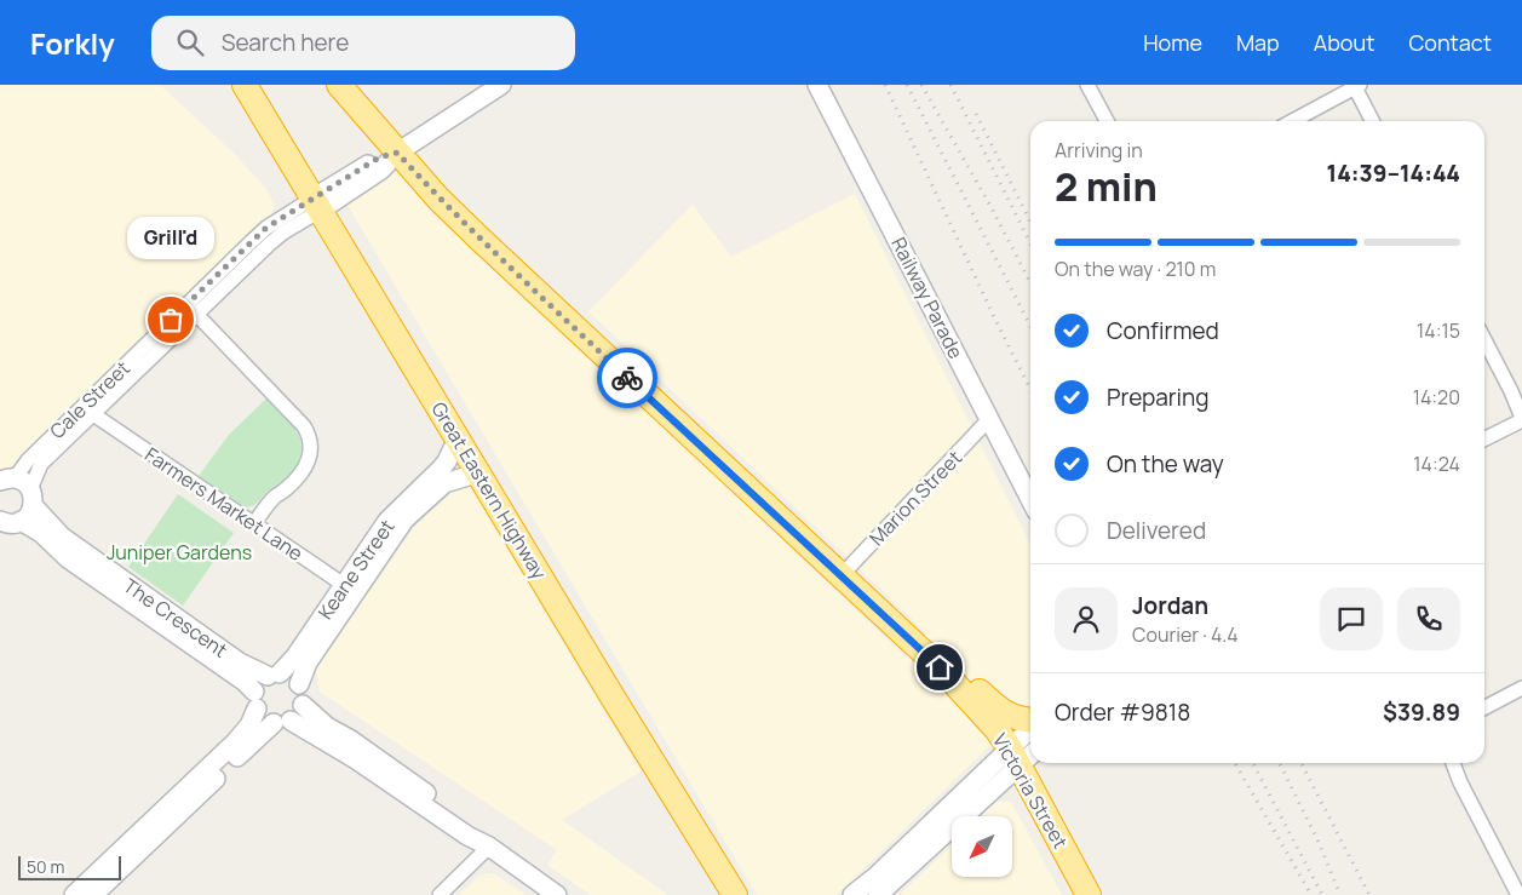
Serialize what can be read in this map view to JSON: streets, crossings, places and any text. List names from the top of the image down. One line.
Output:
{"streets":{"highway":["Great Eastern Highway","Victoria Street"],"street":["Railway Parade","Cale Street","Marion Street","Farmers Market Lane","Keane Street","The Crescent"]},"crossings":[["Railway Parade","Marion Street"],["Cale Street","Great Eastern Highway"],["Cale Street","Farmers Market Lane"],["Cale Street","The Crescent"],["Cale Street","Victoria Street"],["Great Eastern Highway","Keane Street"],["Marion Street","Victoria Street"],["Farmers Market Lane","Keane Street"],["Keane Street","The Crescent"]],"parks":["Juniper Gardens"],"places":["Grill'd"],"scale_bar":"50 m","north":"bottom left","page":{"header":"Forkly","search":"Search here","nav":["Home","Map","About","Contact"],"heading":["2 min","Arriving in","14:39–14:44"],"panel":["Jordan","Courier · 4.4","Order #9818","$39.89"],"bubble":"Grill'd","bar":"On the way · 210 m","list":[["Confirmed","14:15"],["Preparing","14:20"],["On the way","14:24"],"Delivered"],"scale":"50 m"}}
